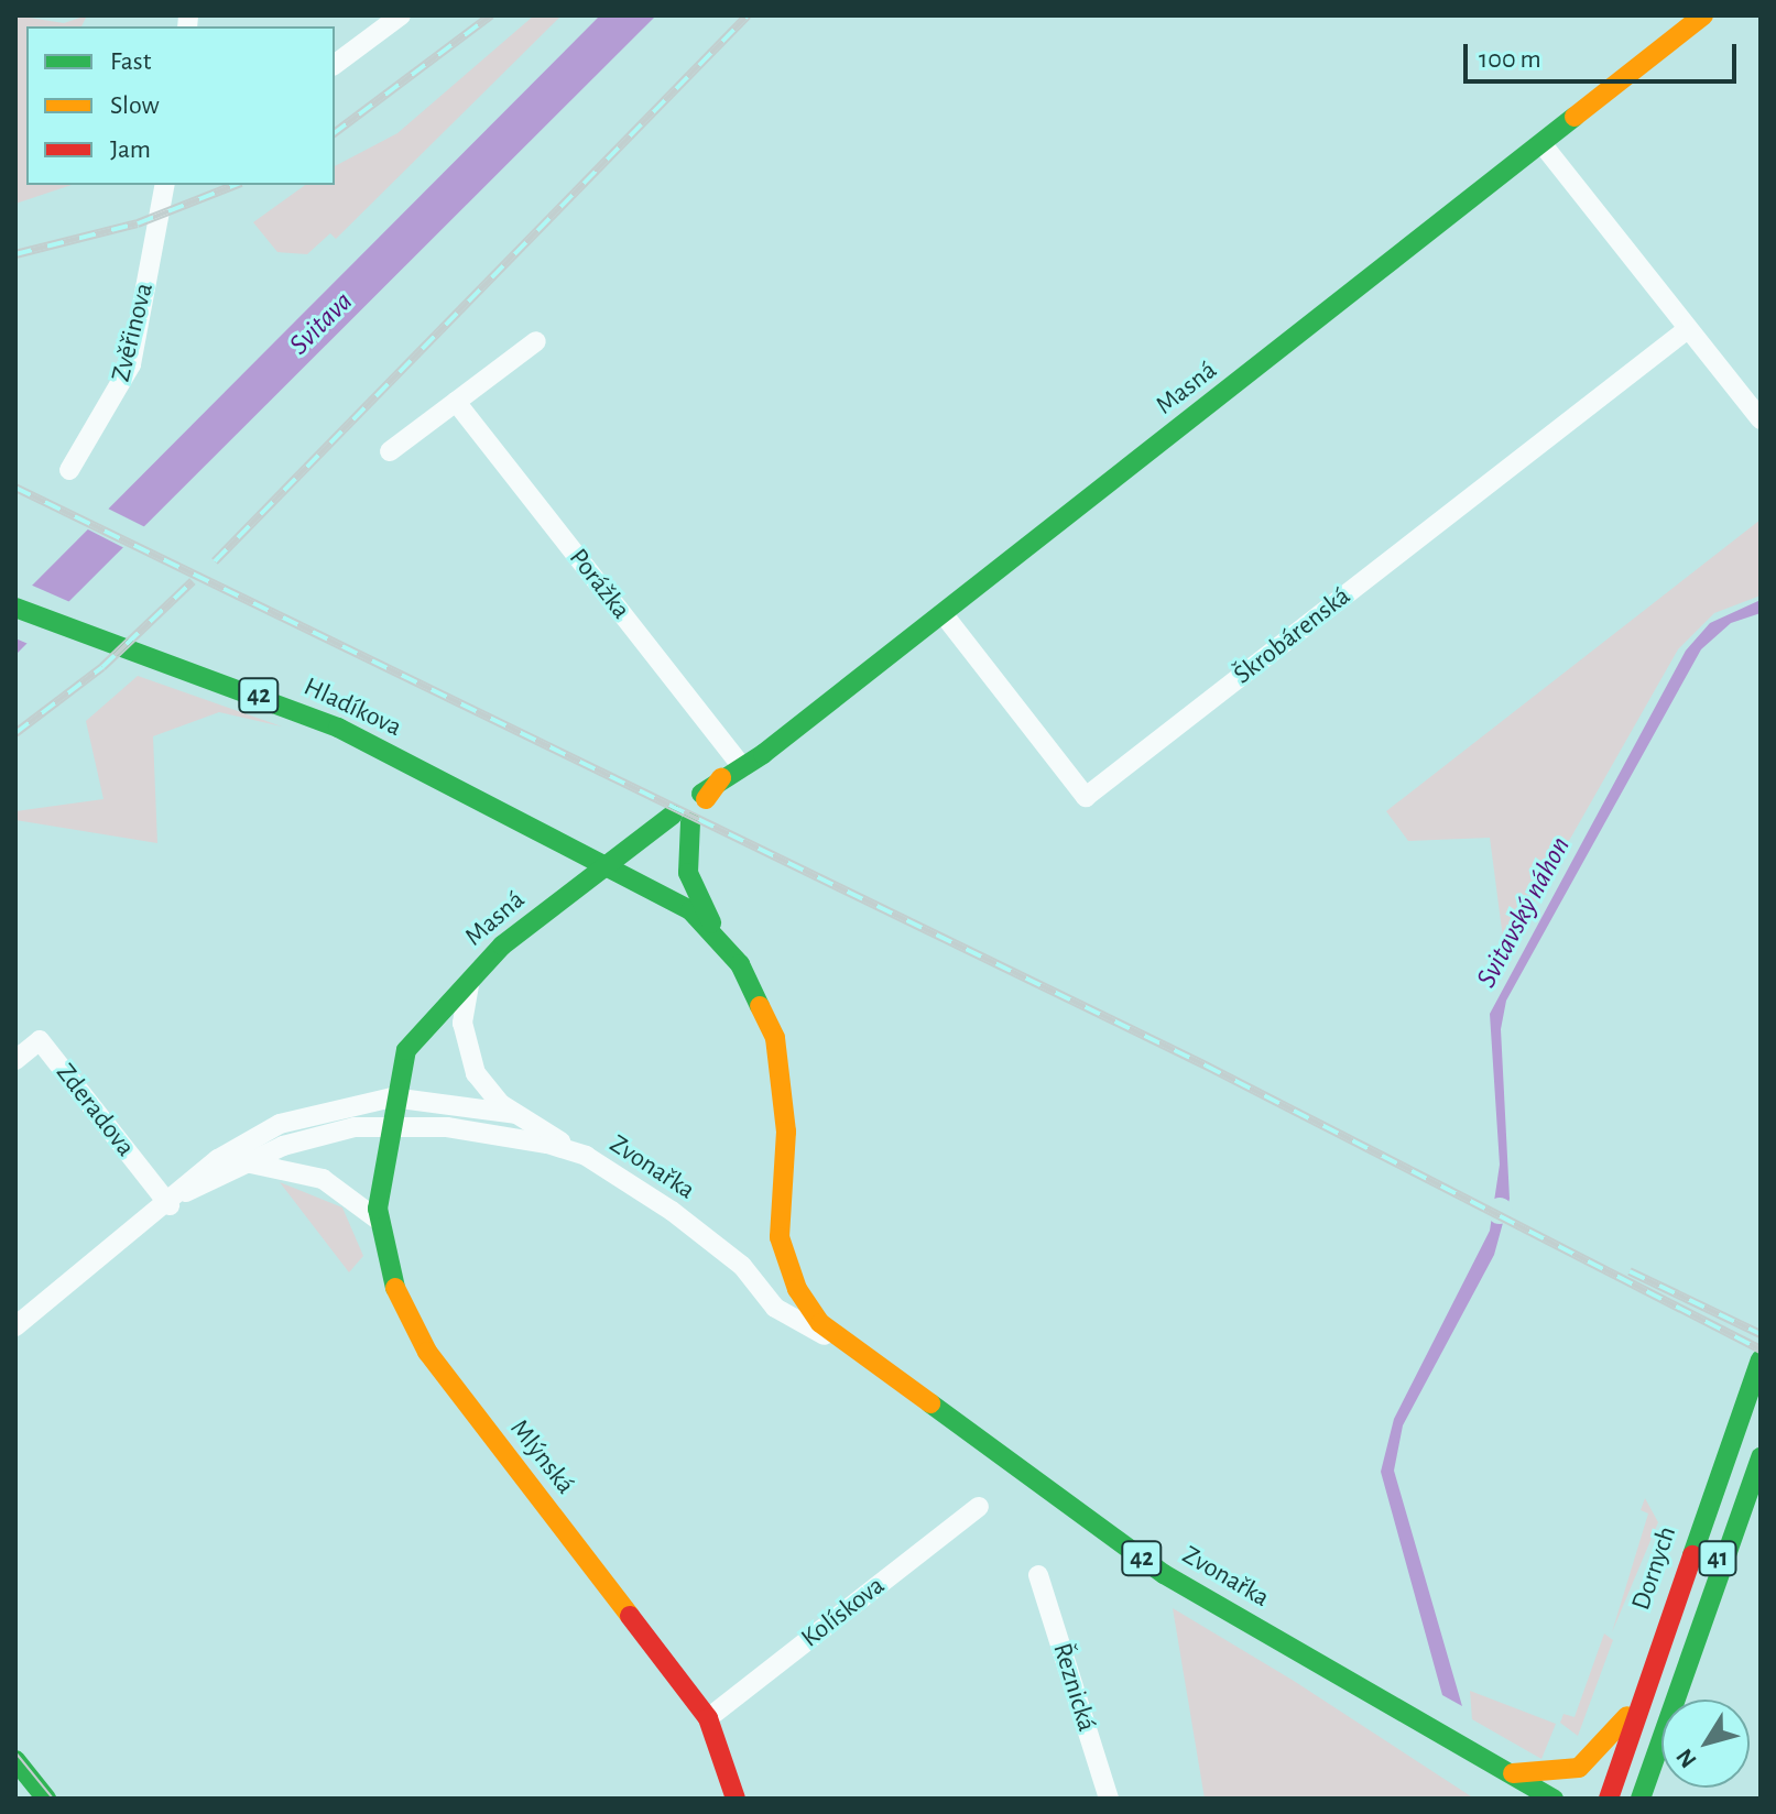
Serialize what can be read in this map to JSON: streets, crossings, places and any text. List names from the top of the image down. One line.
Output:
{"streets":{"main road":["Masná","42","Hladíkova","Zvonařka","Mlýnská","41","Dornych"],"street":["Zvěřinova","Porážka","Škrobárenská","Zderadova","Kolískova","Řeznická"]},"crossings":[["Masná","Porážka"],["Masná","Škrobárenská"],["Masná","Hladíkova"],["Masná","Zvonařka"],["Masná","Mlýnská"],["Hladíkova","Zvonařka"],["Zvonařka","Mlýnská"],["Mlýnská","Kolískova"]],"water":["Svitava","Svitavský náhon"],"legend":["Fast","Slow","Jam"],"scale_bar":"100 m","north":"bottom left"}
